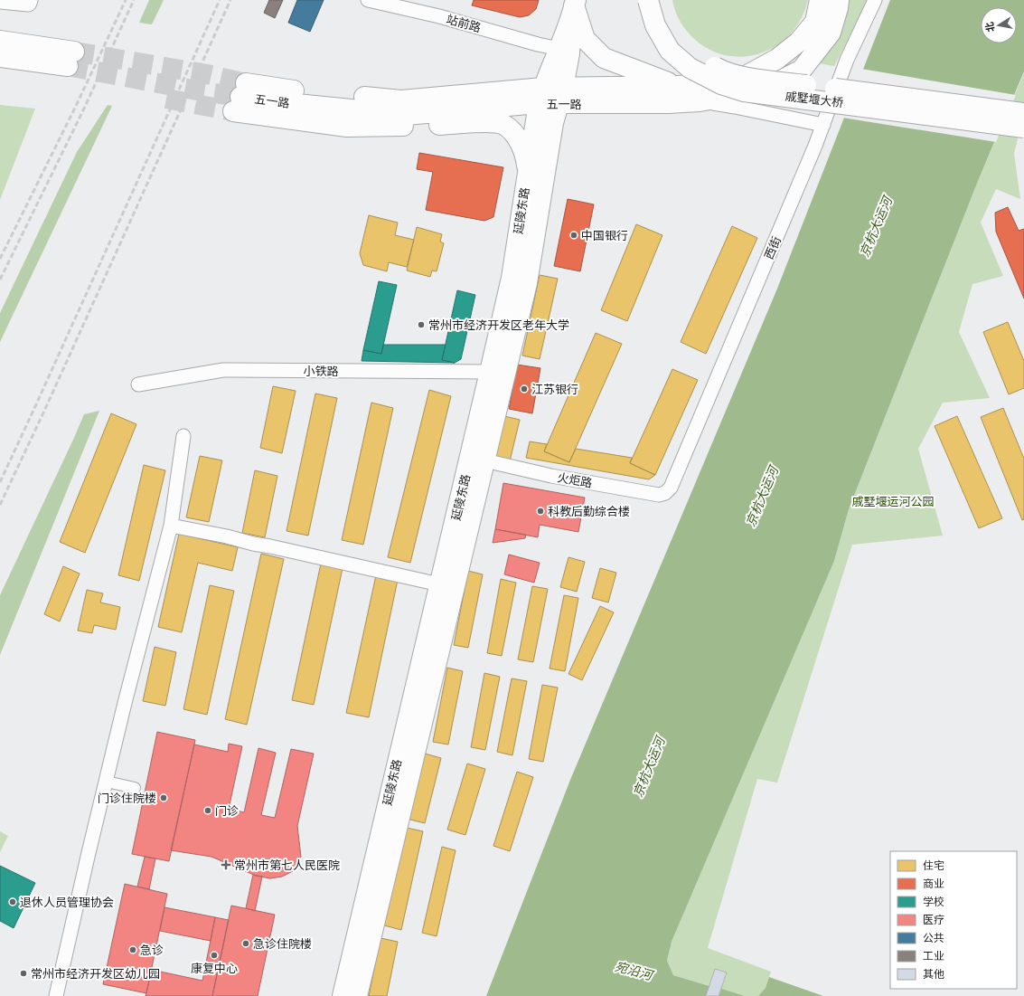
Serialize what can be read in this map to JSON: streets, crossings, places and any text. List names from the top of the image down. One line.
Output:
{"streets":{"main road":["戚墅堰大桥","五一路","延陵东路"],"street":["站前路","西街","小铁路","火炬路"]},"crossings":[["站前路","延陵东路"],["五一路","延陵东路"],["延陵东路","小铁路"],["延陵东路","火炬路"],["西街","火炬路"]],"water":["京杭大运河","宛沿河"],"parks":["戚墅堰运河公园"],"places":{"other":["中国银行","常州市经济开发区老年大学","江苏银行","科教后勤综合楼","门诊住院楼","门诊","退休人员管理协会","急诊住院楼","急诊","康复中心","常州市经济开发区幼儿园"],"health":["常州市第七人民医院"]},"legend":["住宅","商业","学校","医疗","公共","工业","其他"],"north":"left"}
